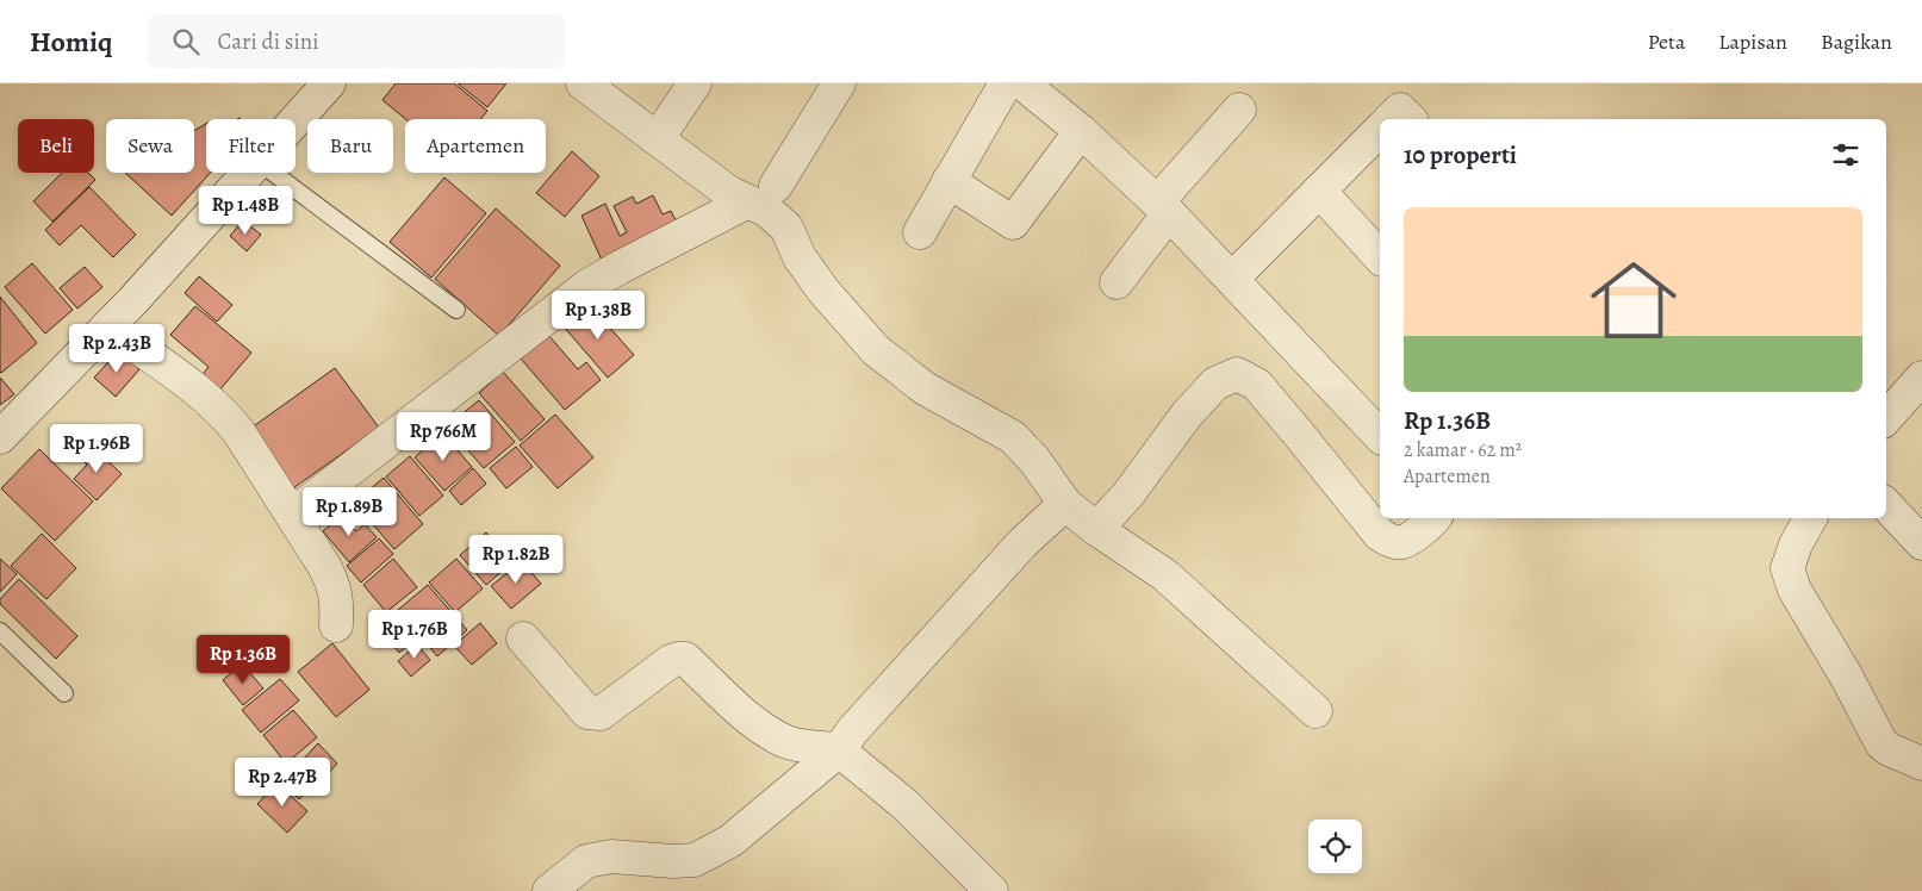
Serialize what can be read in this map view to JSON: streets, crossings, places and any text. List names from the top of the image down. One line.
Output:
{"page":{"header":"Homiq","search":"Cari di sini","nav":["Peta","Lapisan","Bagikan"],"chip":["Beli","Sewa","Filter","Baru","Apartemen"],"heading":"10 properti","price":["Rp 1.48B","Rp 1.38B","Rp 2.43B","Rp 766M","Rp 1.96B","Rp 1.89B","Rp 1.82B","Rp 1.76B","Rp 1.36B","Rp 2.47B"],"list":[{"name":"Rp 1.36B","note":"2 kamar · 62 m² · Apartemen"}]}}
